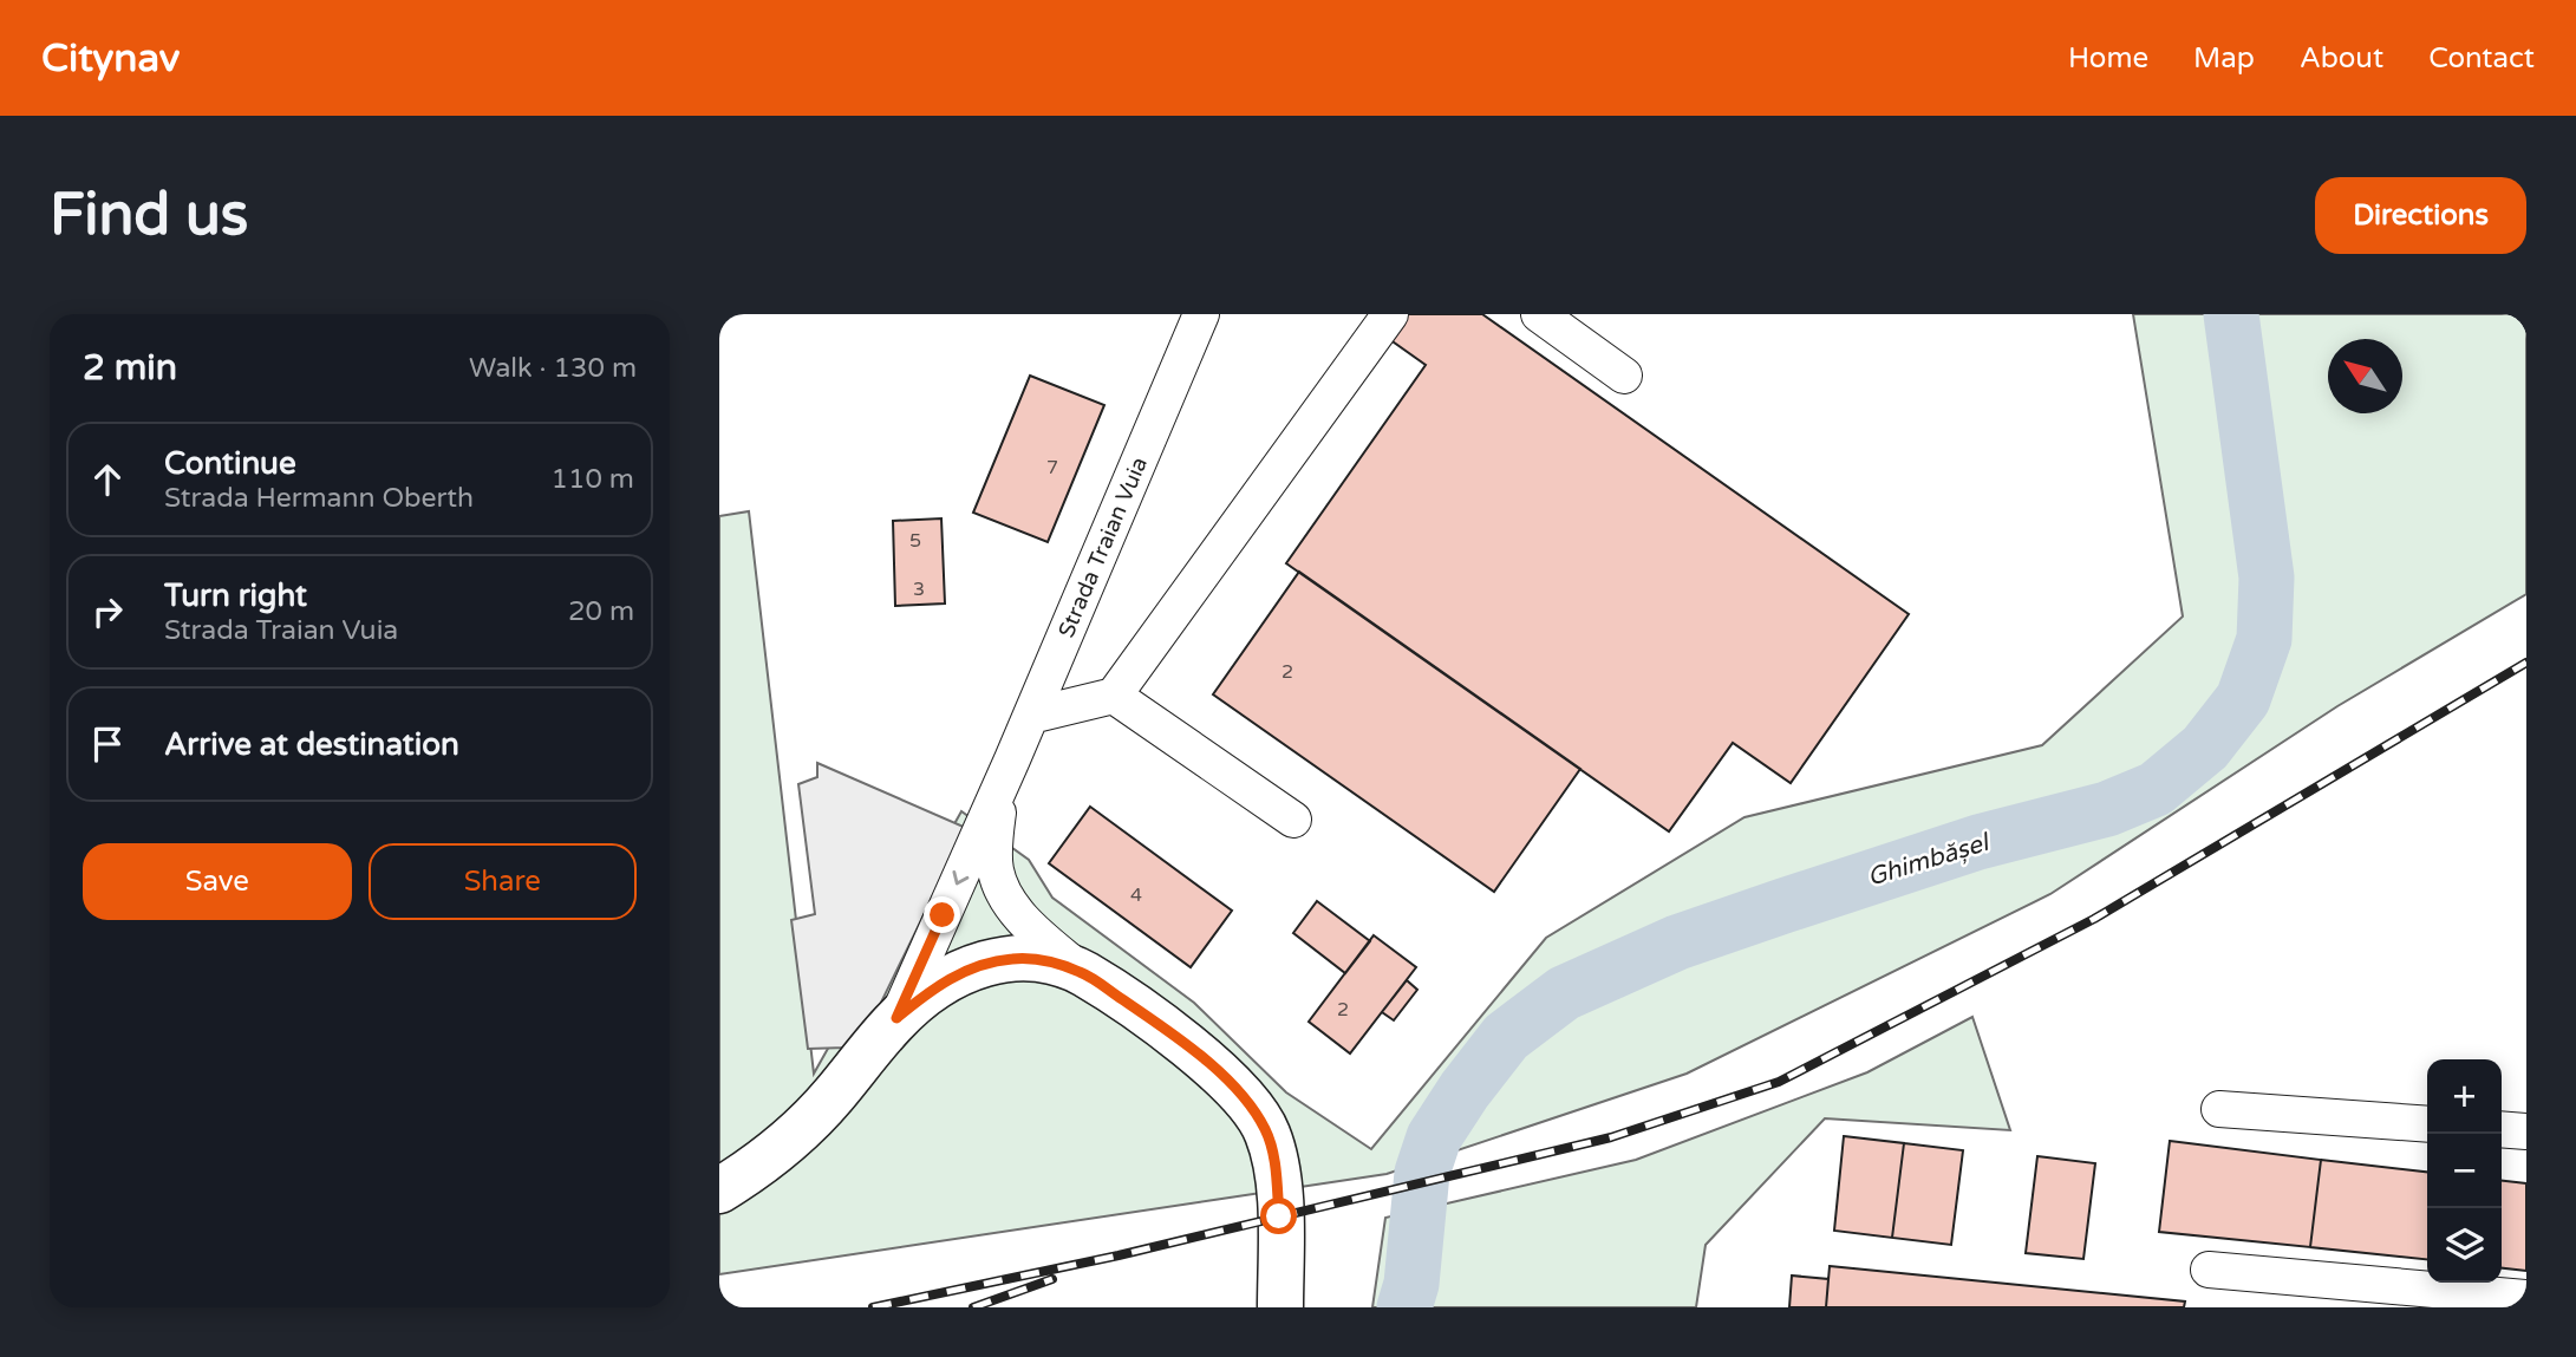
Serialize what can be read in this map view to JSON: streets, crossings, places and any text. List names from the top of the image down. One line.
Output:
{"streets":{"street":["Strada Traian Vuia"]},"water":["Ghimbășel"],"house_numbers":["7","5","3","2","4","2"],"north":"top left","page":{"header":"Citynav","nav":["Home","Map","About","Contact"],"buttons":["Directions",["Save","Share"]],"title":"Find us","heading":["2 min","Walk · 130 m"],"list":[["Continue","Strada Hermann Oberth","110 m"],["Turn right","Strada Traian Vuia","20 m"],"Arrive at destination"],"map_buttons":["+","−"]}}
